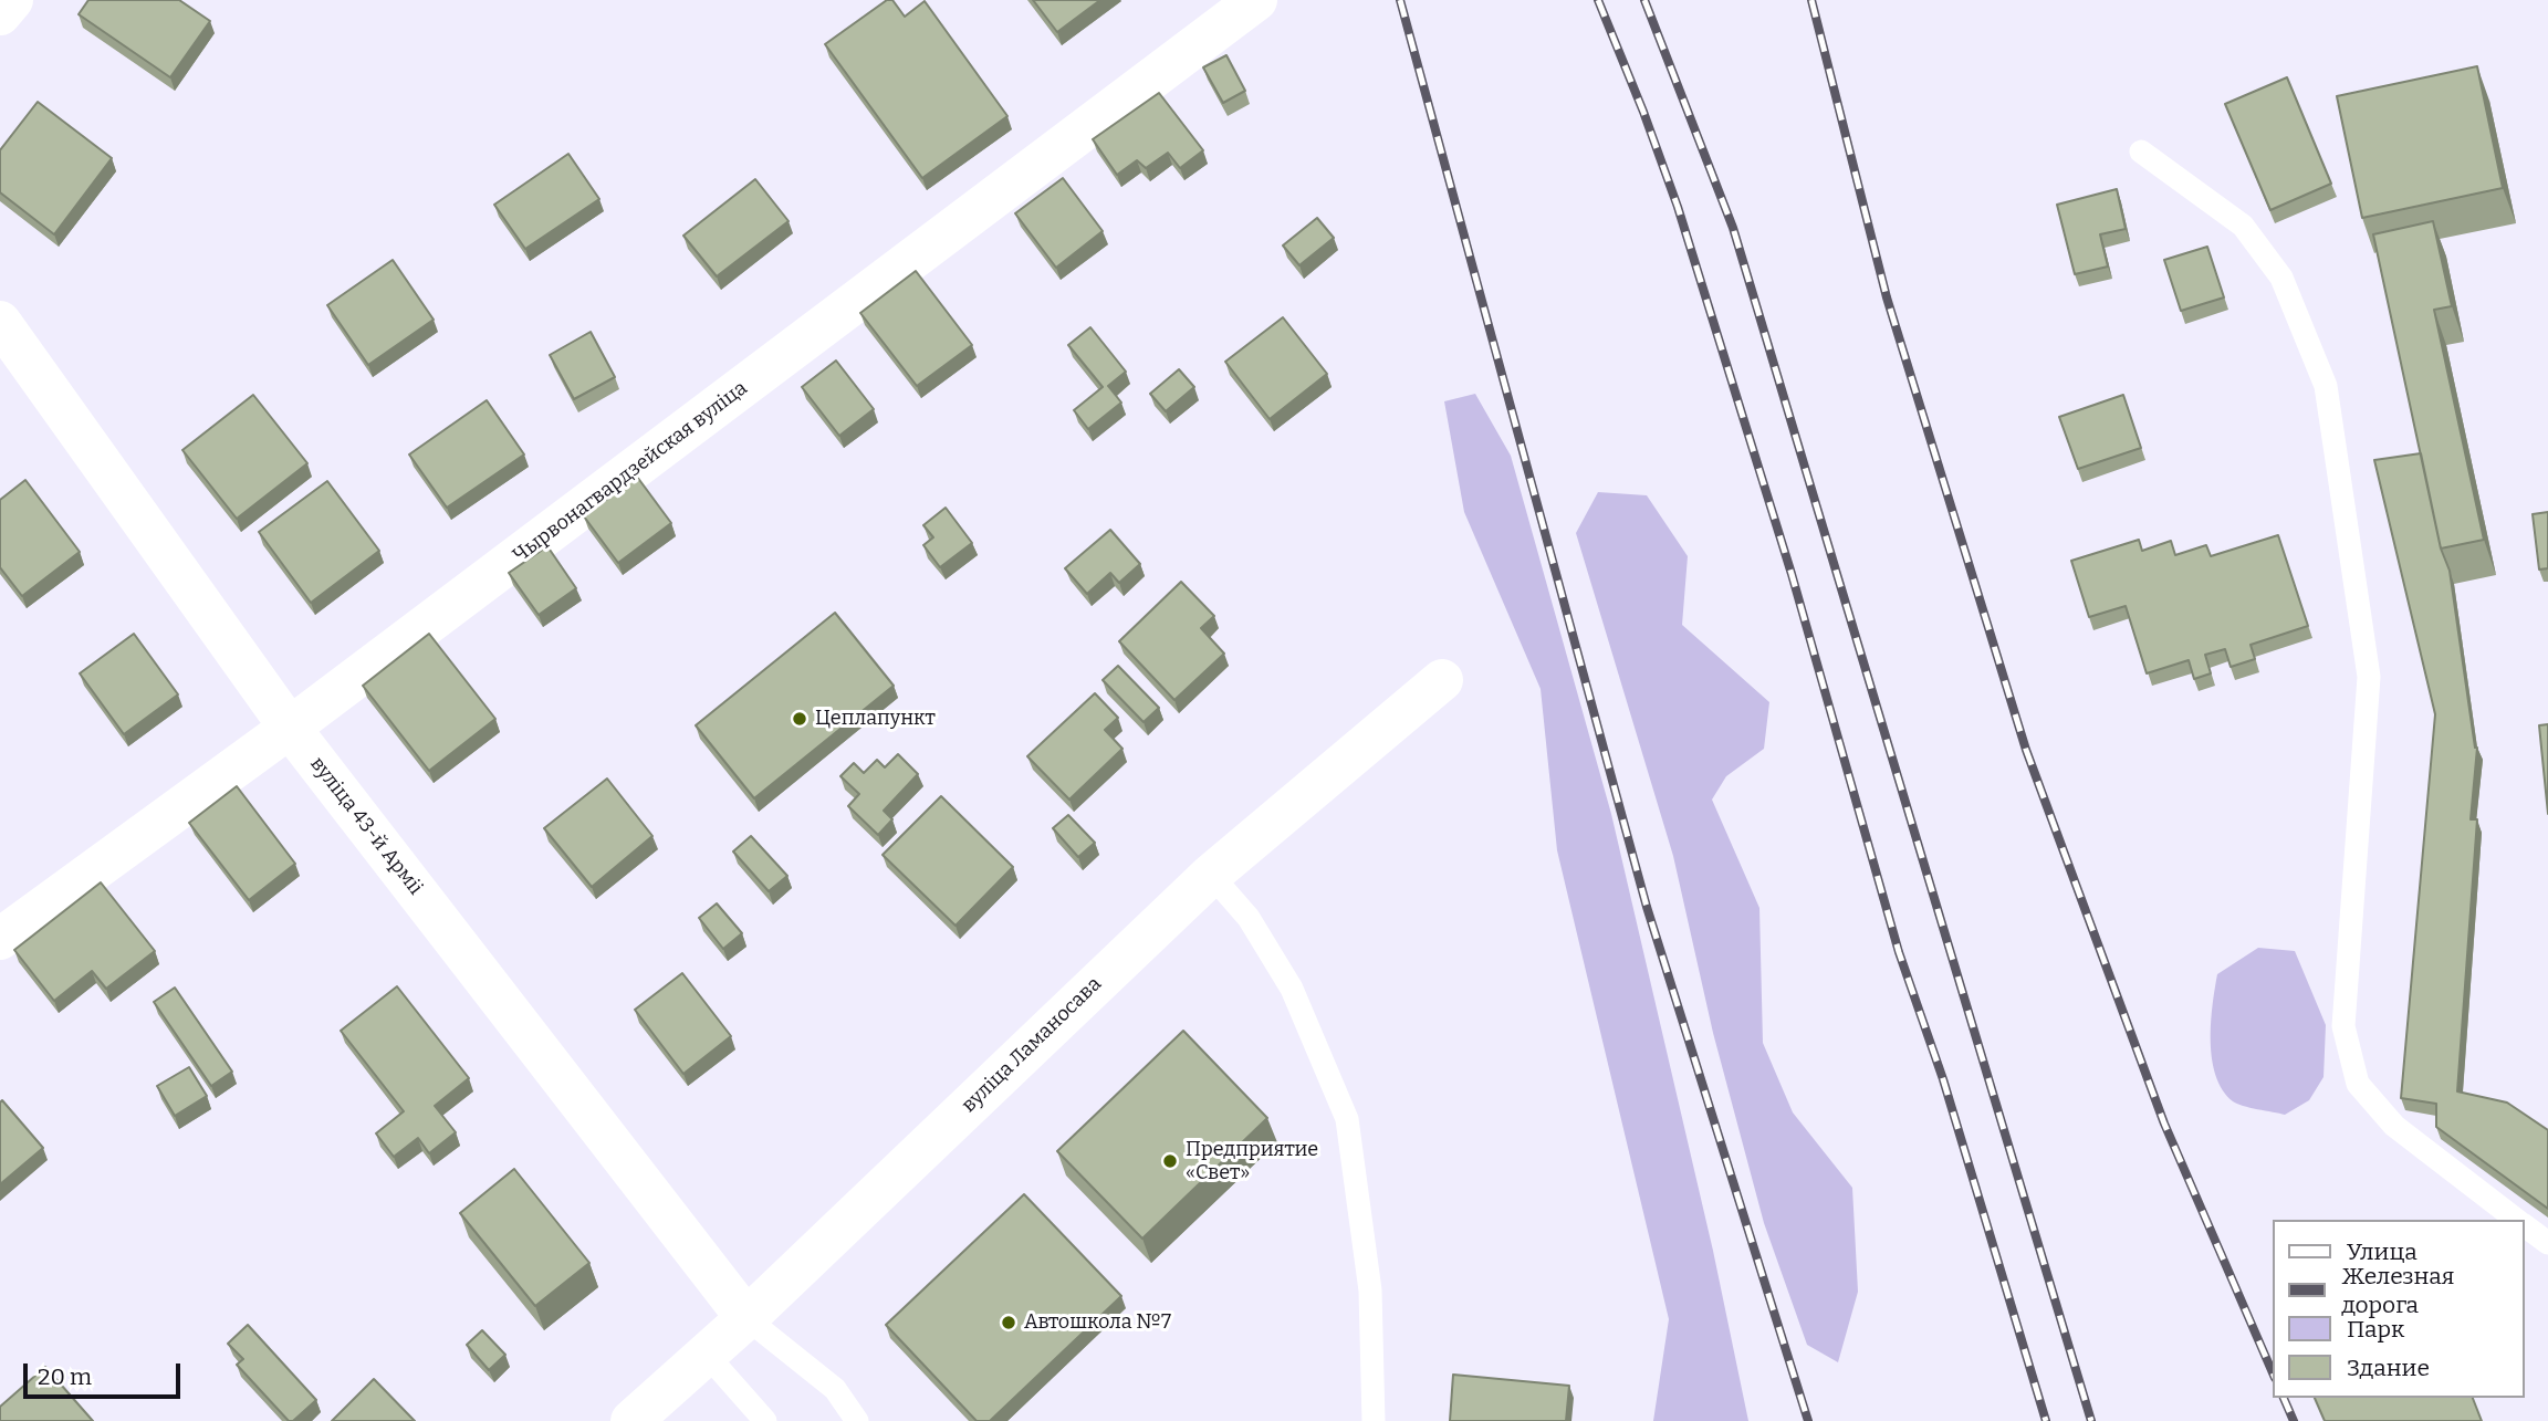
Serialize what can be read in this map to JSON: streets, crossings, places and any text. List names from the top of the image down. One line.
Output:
{"streets":{"street":["Чырвонагвардзейская вуліца","вуліца 43-й Арміі","вуліца Ламаносава"]},"crossings":[["Чырвонагвардзейская вуліца","вуліца 43-й Арміі"],["вуліца 43-й Арміі","вуліца Ламаносава"]],"places":["Цеплапункт","Предприятие «Свет»","Автошкола №7"],"legend":["Улица","Железная дорога","Парк","Здание"],"scale_bar":"20 m"}
